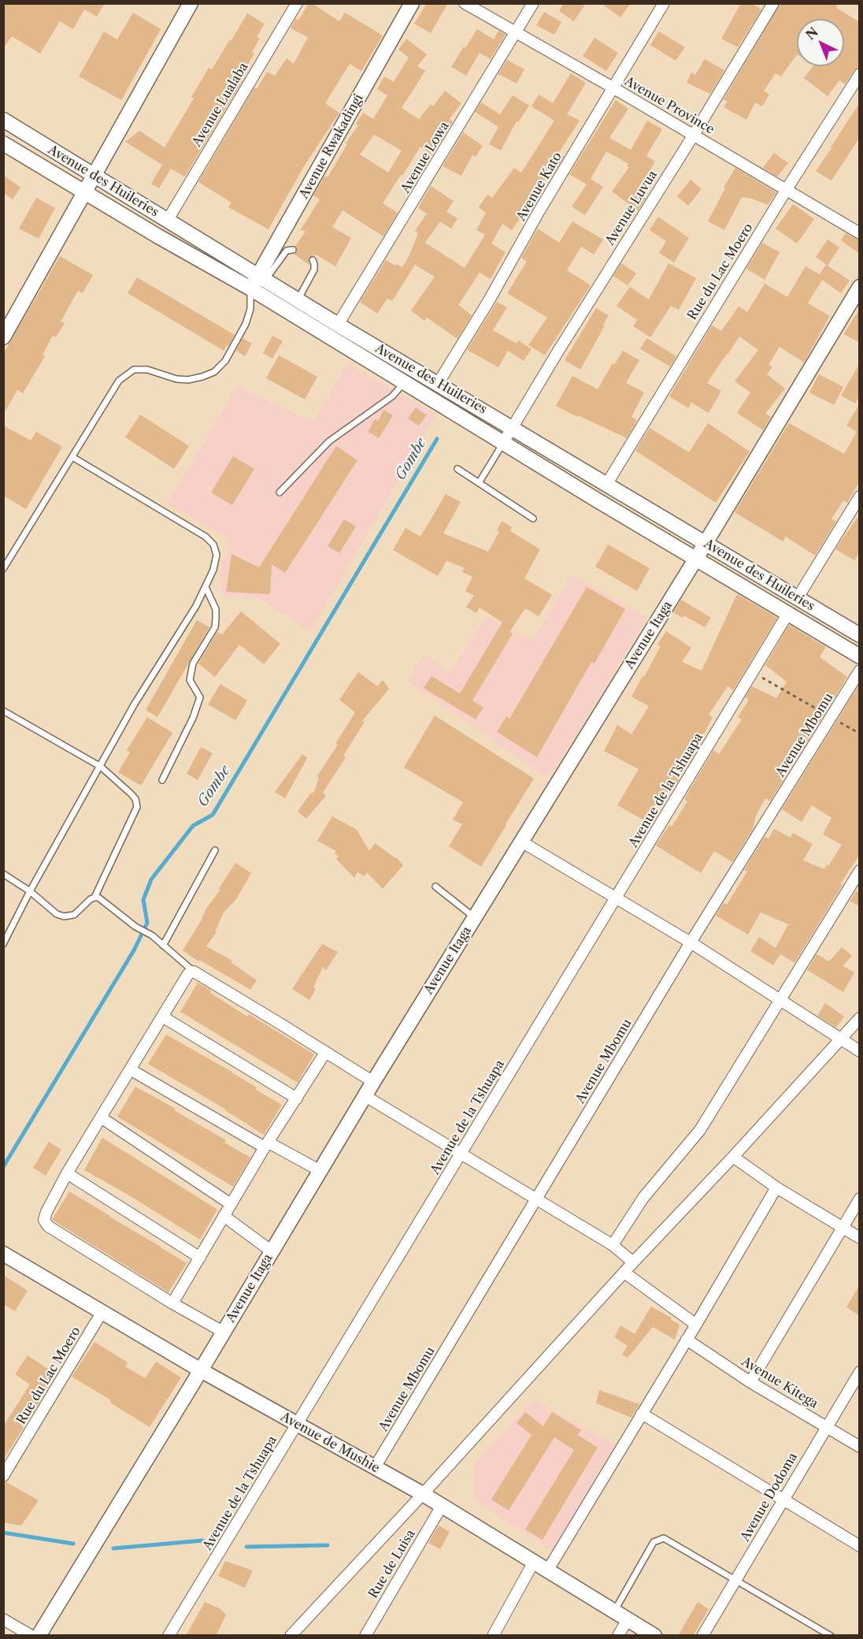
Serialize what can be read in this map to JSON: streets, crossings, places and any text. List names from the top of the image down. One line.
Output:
{"streets":{"street":["Avenue Lualaba","Avenue Province","Avenue Rwakadingi","Avenue Lowa","Avenue des Huileries","Avenue Kato","Avenue Luvua","Rue du Lac Moero","Avenue Itaga","Avenue Mbomu","Avenue de la Tshuapa","Avenue Kitega","Avenue de Mushie","Avenue Dodoma","Rue de Luisa"]},"crossings":[["Avenue Lualaba","Avenue des Huileries"],["Avenue Province","Avenue Lowa"],["Avenue Province","Avenue Kato"],["Avenue Province","Avenue Luvua"],["Avenue Province","Rue du Lac Moero"],["Avenue Rwakadingi","Avenue des Huileries"],["Avenue Lowa","Avenue des Huileries"],["Avenue des Huileries","Avenue Kato"],["Avenue des Huileries","Avenue Luvua"],["Avenue des Huileries","Rue du Lac Moero"],["Avenue des Huileries","Avenue Itaga"],["Avenue des Huileries","Avenue de la Tshuapa"],["Rue du Lac Moero","Avenue de Mushie"],["Avenue Itaga","Avenue de Mushie"],["Avenue Mbomu","Avenue de Mushie"],["Avenue de la Tshuapa","Avenue de Mushie"],["Avenue Kitega","Avenue Dodoma"],["Avenue de Mushie","Rue de Luisa"]],"water":["Gombe"],"north":"top left"}
